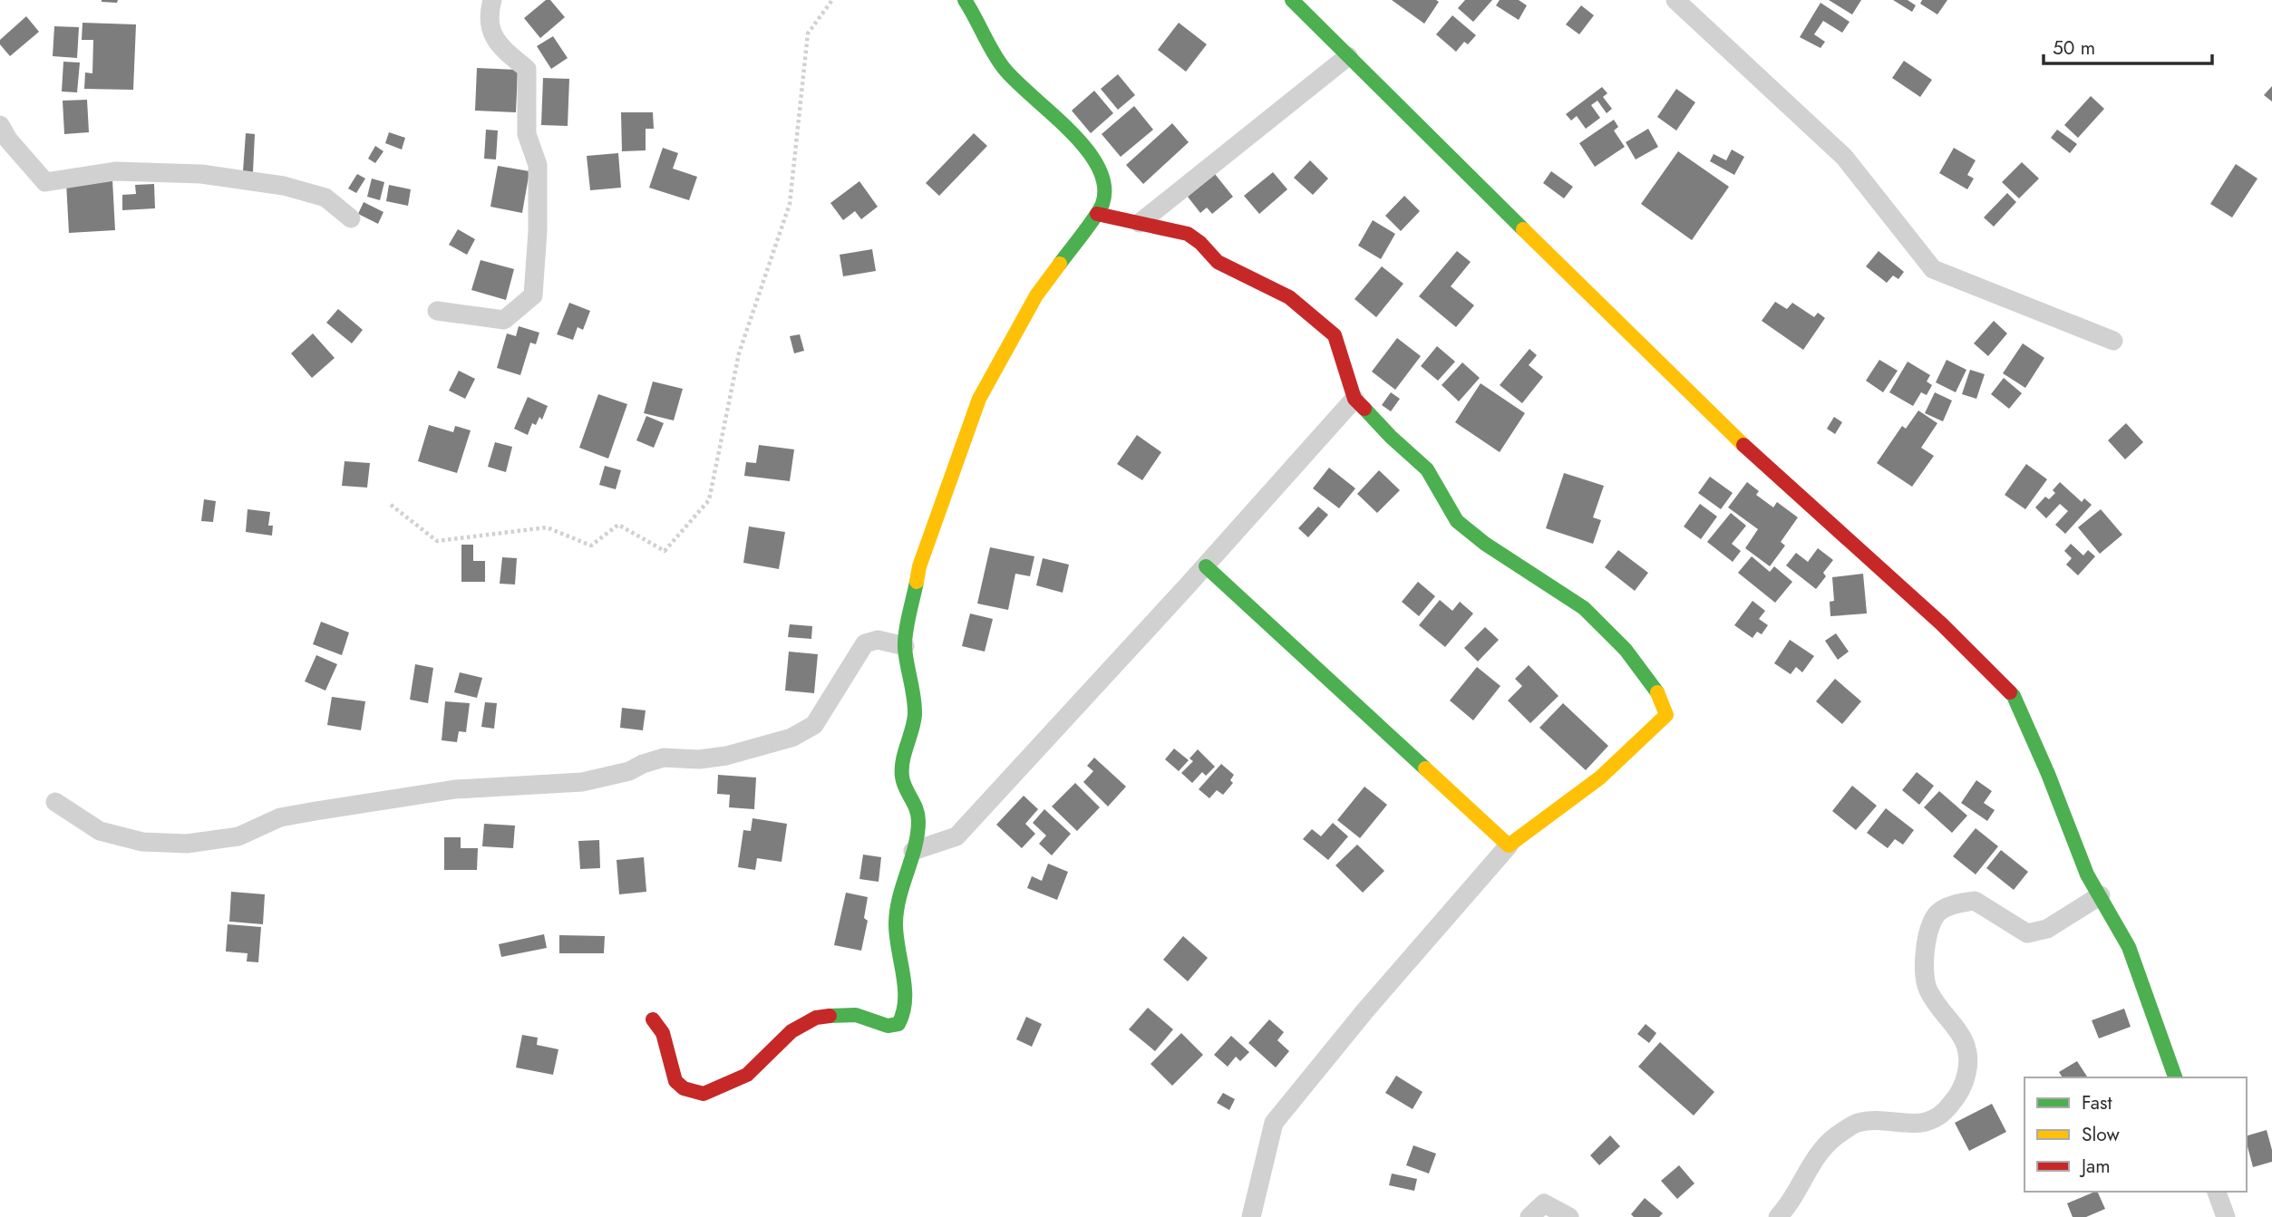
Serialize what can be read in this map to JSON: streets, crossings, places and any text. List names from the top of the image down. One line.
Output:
{"legend":["Fast","Slow","Jam"],"scale_bar":"50 m"}
